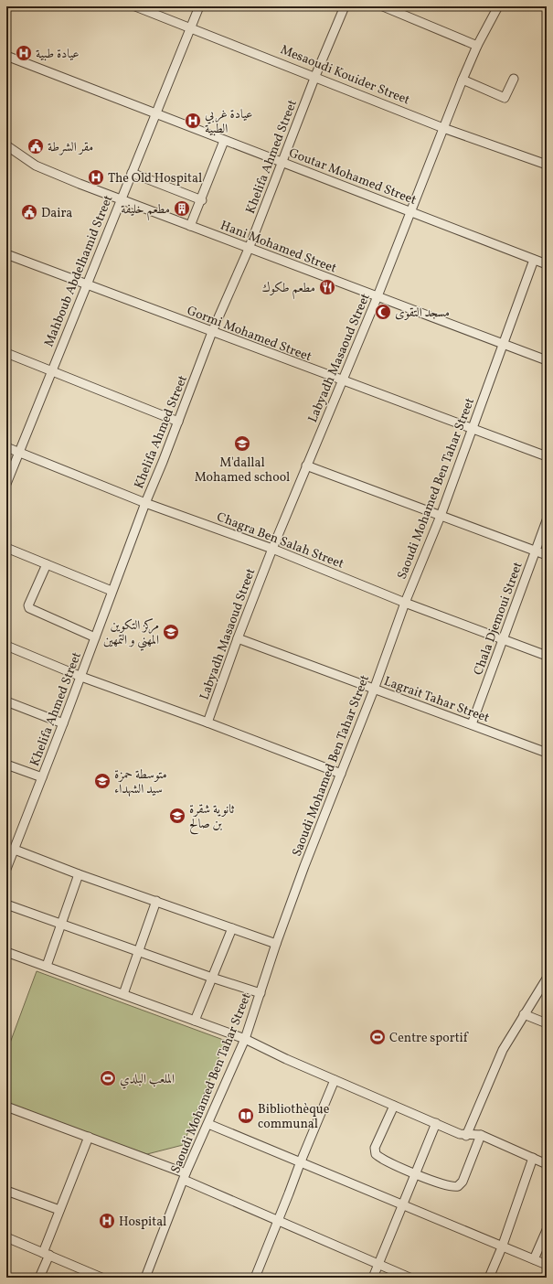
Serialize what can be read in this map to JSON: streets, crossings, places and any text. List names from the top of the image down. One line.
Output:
{"streets":{"street":["Mesaoudi Kouider Street","Khelifa Ahmed Street","Goutar Mohamed Street","Hani Mohamed Street","Mahboub Abdelhamid Street","Gormi Mohamed Street","Labyadh Masaoud Street","Saoudi Mohamed Ben Tahar Street","Chagra Ben Salah Street","Chala Djemoui Street","Lagrait Tahar Street"]},"crossings":[["Mesaoudi Kouider Street","Khelifa Ahmed Street"],["Mesaoudi Kouider Street","Mahboub Abdelhamid Street"],["Mesaoudi Kouider Street","Labyadh Masaoud Street"],["Khelifa Ahmed Street","Goutar Mohamed Street"],["Khelifa Ahmed Street","Hani Mohamed Street"],["Khelifa Ahmed Street","Gormi Mohamed Street"],["Khelifa Ahmed Street","Chagra Ben Salah Street"],["Goutar Mohamed Street","Mahboub Abdelhamid Street"],["Goutar Mohamed Street","Labyadh Masaoud Street"],["Goutar Mohamed Street","Saoudi Mohamed Ben Tahar Street"],["Hani Mohamed Street","Mahboub Abdelhamid Street"],["Hani Mohamed Street","Labyadh Masaoud Street"],["Hani Mohamed Street","Saoudi Mohamed Ben Tahar Street"],["Mahboub Abdelhamid Street","Gormi Mohamed Street"],["Mahboub Abdelhamid Street","Chagra Ben Salah Street"],["Gormi Mohamed Street","Labyadh Masaoud Street"],["Gormi Mohamed Street","Saoudi Mohamed Ben Tahar Street"],["Labyadh Masaoud Street","Chagra Ben Salah Street"],["Labyadh Masaoud Street","Lagrait Tahar Street"],["Saoudi Mohamed Ben Tahar Street","Chagra Ben Salah Street"],["Saoudi Mohamed Ben Tahar Street","Lagrait Tahar Street"],["Chagra Ben Salah Street","Chala Djemoui Street"],["Chala Djemoui Street","Lagrait Tahar Street"]],"places":{"hospital":["عيادة طبية","عيادة غربي الطبية","The Old Hospital","Hospital"],"public building":["مقر الشرطة","Daira"],"building":["مطعم خليفة"],"restaurant":["مطعم طكوك"],"mosque":["مسجد التقوى"],"school or university":["M'dallal Mohamed school","مركز التكوين المهني و التمهين","متوسطة حمزة سيد الشهداء","ثانوية شقرة بن صالح"],"sports":["Centre sportif","الملعب البلدي"],"library":["Bibliothèque communal"]}}
